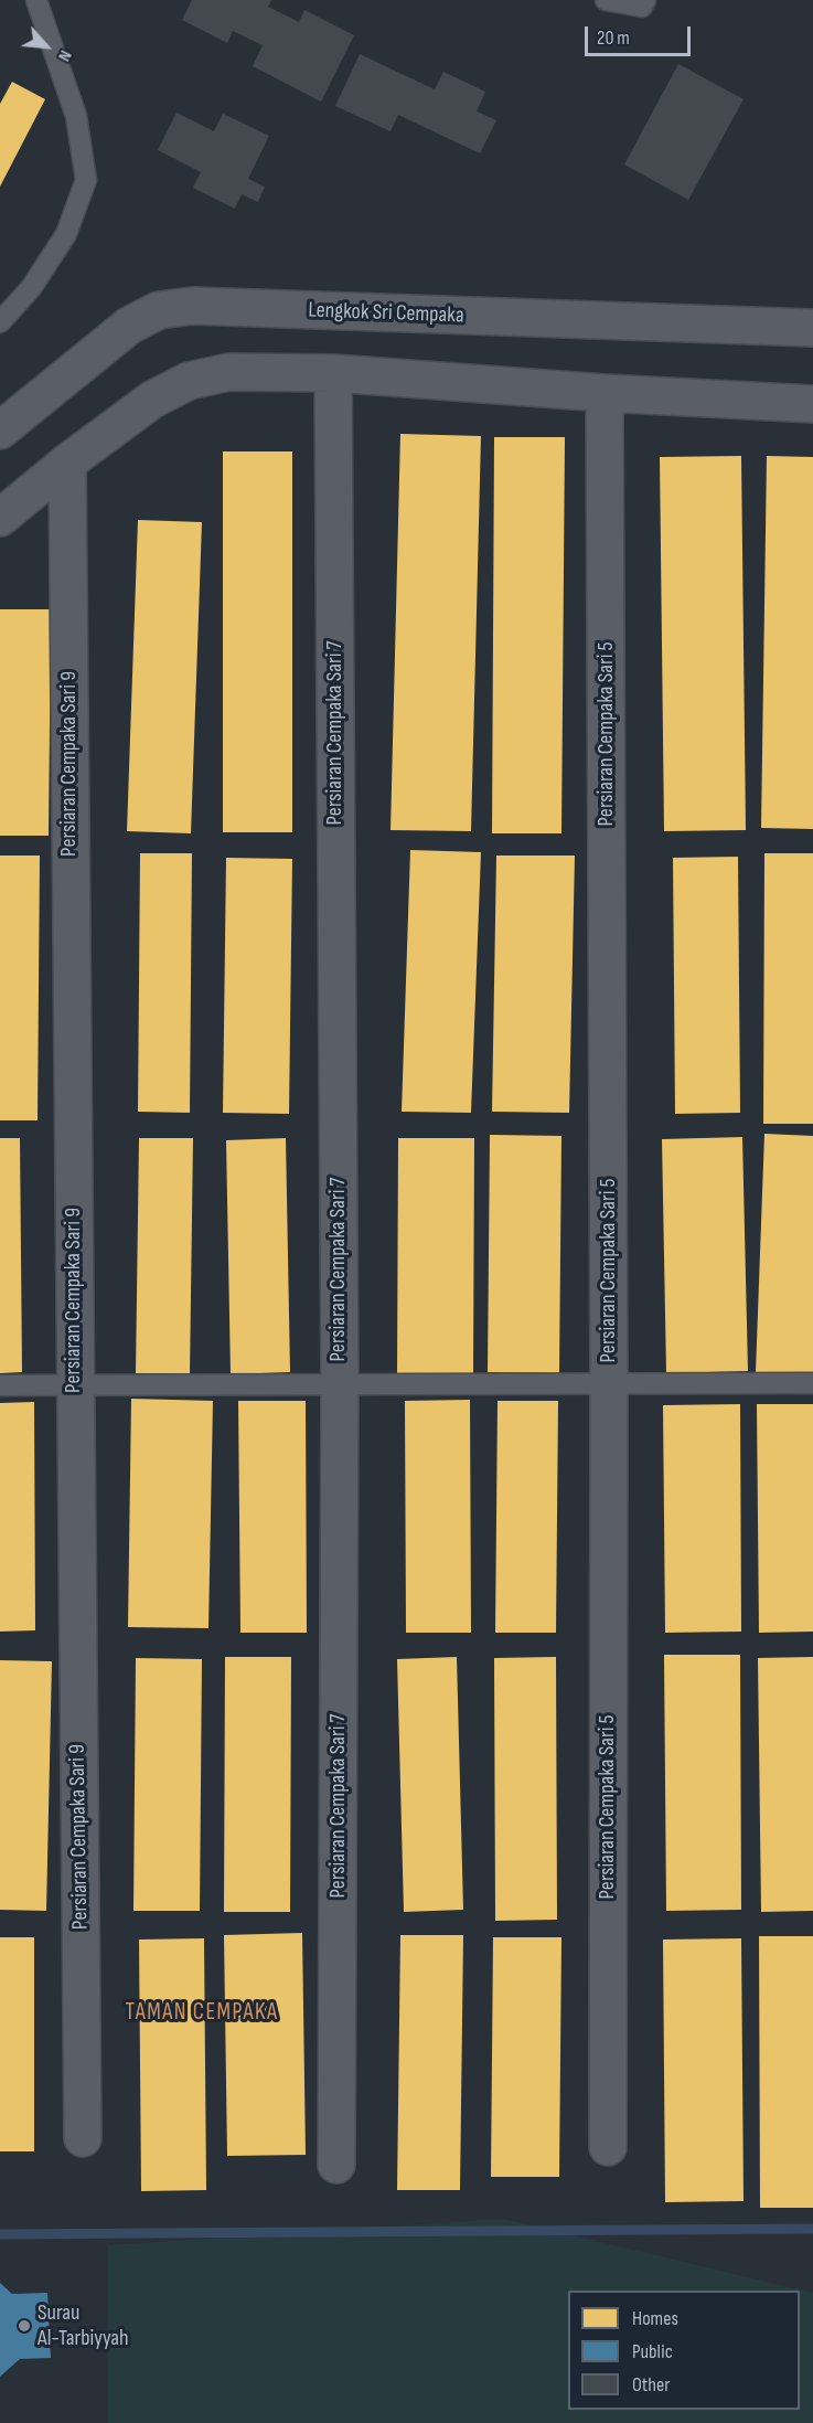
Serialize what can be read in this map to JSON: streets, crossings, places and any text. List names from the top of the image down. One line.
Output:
{"streets":{"street":["Lengkok Sri Cempaka","Persiaran Cempaka Sari 7","Persiaran Cempaka Sari 5","Persiaran Cempaka Sari 9"]},"districts":["TAMAN CEMPAKA"],"places":["Surau Al-Tarbiyyah"],"legend":["Homes","Public","Other"],"scale_bar":"20 m","north":"bottom right"}
